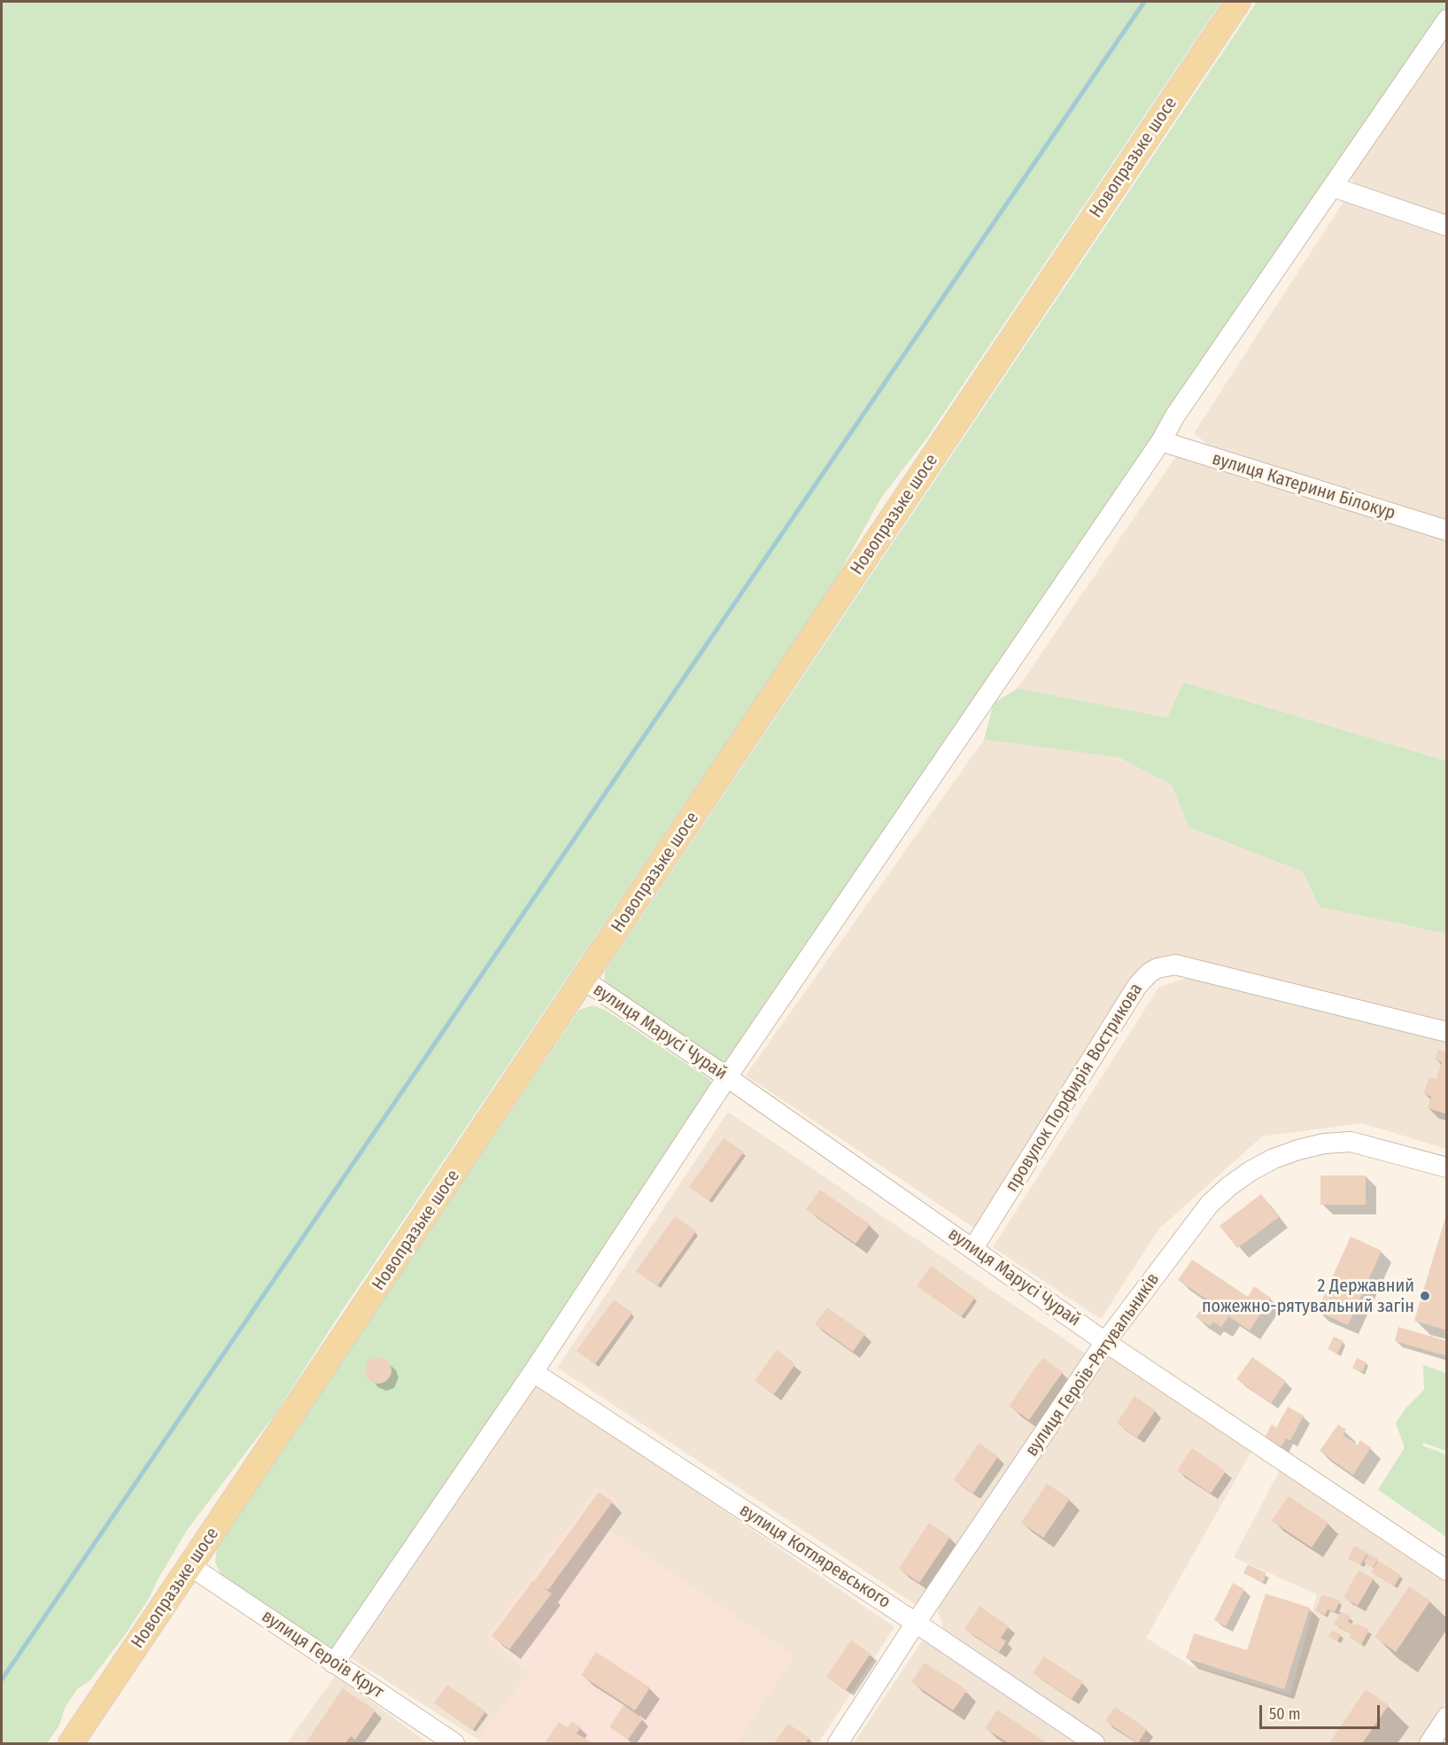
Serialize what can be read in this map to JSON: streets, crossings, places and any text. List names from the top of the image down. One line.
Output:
{"streets":{"main road":["Новопразьке шосе"],"street":["вулиця Катерини Білокур","вулиця Марусі Чурай","провулок Порфирія Вострикова","вулиця Героїв-Рятувальників","вулиця Котляревського","вулиця Героїв Крут"]},"crossings":[["Новопразьке шосе","вулиця Марусі Чурай"],["Новопразьке шосе","вулиця Героїв Крут"],["вулиця Марусі Чурай","провулок Порфирія Вострикова"],["вулиця Марусі Чурай","вулиця Героїв-Рятувальників"],["вулиця Героїв-Рятувальників","вулиця Котляревського"]],"places":["2 Державний пожежно-рятувальний загін"],"scale_bar":"50 m"}
